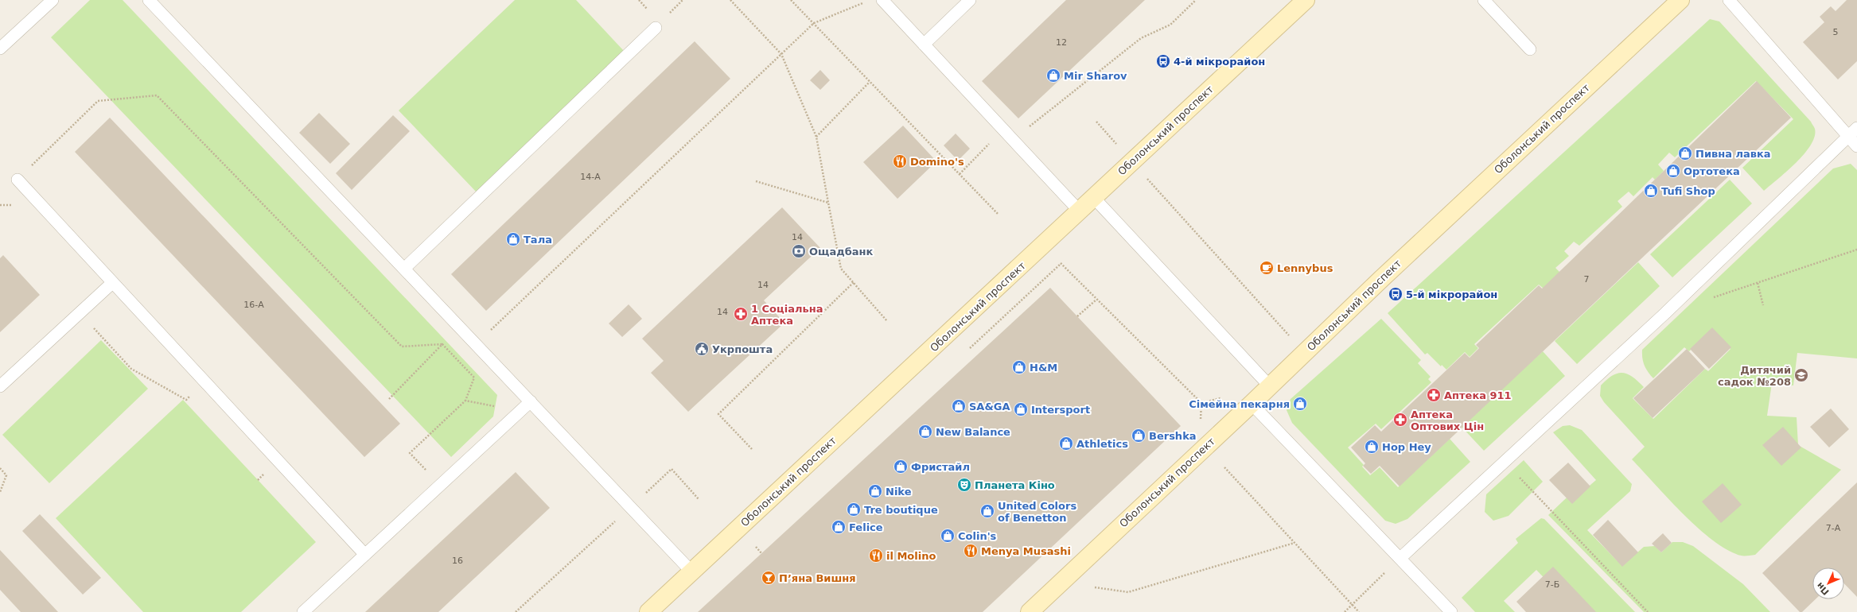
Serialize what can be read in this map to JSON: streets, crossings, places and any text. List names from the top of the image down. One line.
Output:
{"streets":{"main road":["Оболонський проспект"]},"places":{"bus stop":["4-й мікрорайон","5-й мікрорайон"],"shop":["Mir Sharov","Пивна лавка","Ортотека","Tufi Shop","Тала","H&M","Сімейна пекарня","SA&GA","Intersport","New Balance","Bershka","Athletics","Hop Hey","Фристайл","Nike","Tre boutique","United Colors of Benetton","Felice","Colin's"],"restaurant":["Domino's","Menya Musashi","il Molino"],"bank":["Ощадбанк"],"cafe":["Lennybus"],"pharmacy":["1 Соціальна Аптека","Аптека 911","Аптека Оптових Цін"],"public building":["Укрпошта"],"school or university":["Дитячий садок №208"],"theatre":["Планета Кіно"],"bar":["Пʼяна Вишня"]},"house_numbers":["5","12","14-А","14","7","14","16-А","14","7-А","16","7-Б"],"north":"bottom left"}
